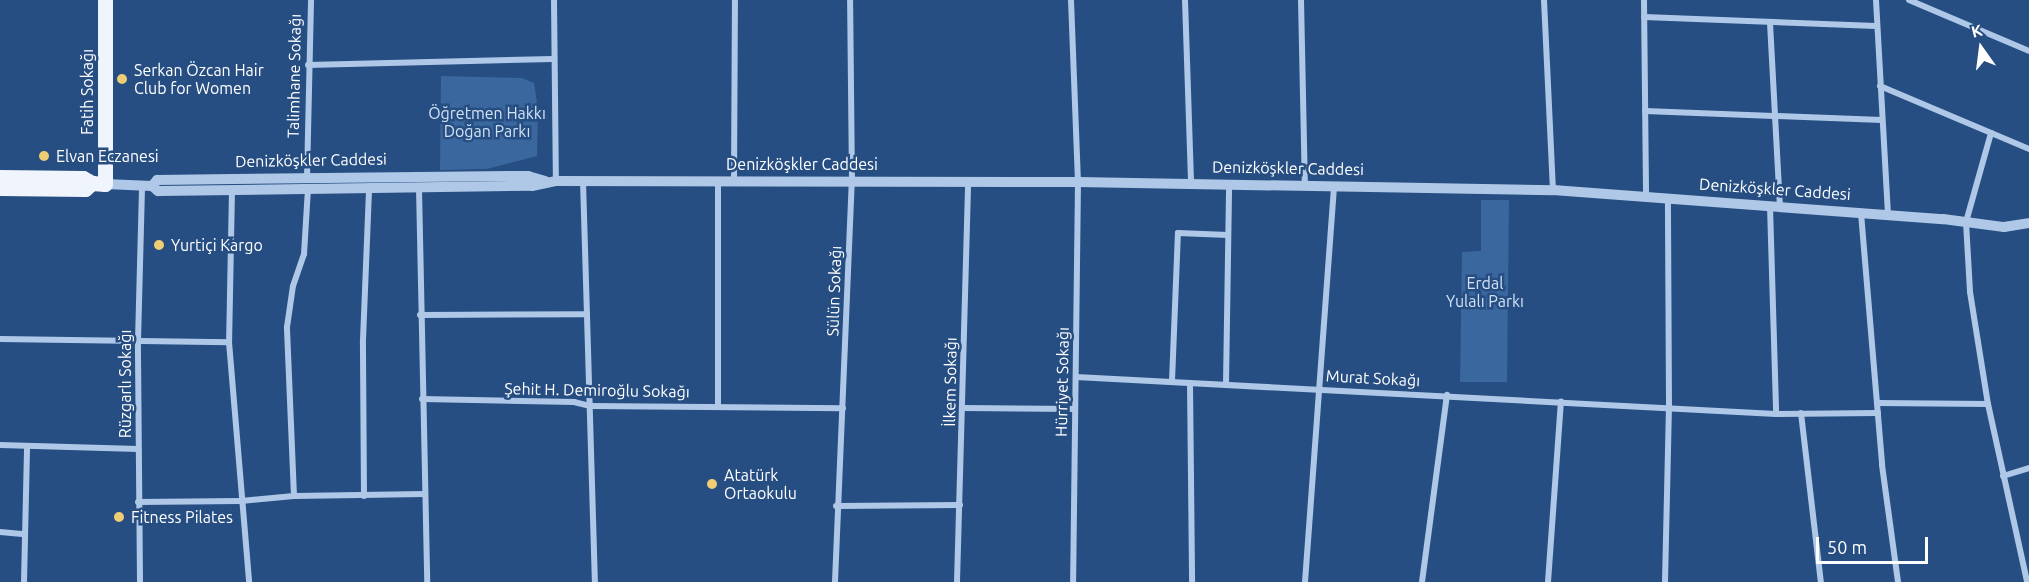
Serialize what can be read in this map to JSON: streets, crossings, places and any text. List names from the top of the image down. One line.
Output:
{"streets":{"main road":["Fatih Sokağı","Denizköşkler Caddesi"],"street":["Talimhane Sokağı","Sülün Sokağı","Murat Sokağı","İlkem Sokağı","Hürriyet Sokağı","Rüzgarlı Sokağı","Şehit H. Demiroğlu Sokağı"]},"crossings":[["Talimhane Sokağı","Denizköşkler Caddesi"],["Fatih Sokağı","Denizköşkler Caddesi"],["Denizköşkler Caddesi","Sülün Sokağı"],["Denizköşkler Caddesi","İlkem Sokağı"],["Denizköşkler Caddesi","Hürriyet Sokağı"],["Denizköşkler Caddesi","Rüzgarlı Sokağı"],["Sülün Sokağı","Şehit H. Demiroğlu Sokağı"],["Murat Sokağı","Hürriyet Sokağı"]],"parks":["Öğretmen Hakkı Doğan Parkı","Erdal Yulalı Parkı"],"places":["Serkan Özcan Hair Club for Women","Elvan Eczanesi","Yurtiçi Kargo","Atatürk Ortaokulu","Fitness Pilates"],"scale_bar":"50 m","north":"top"}
